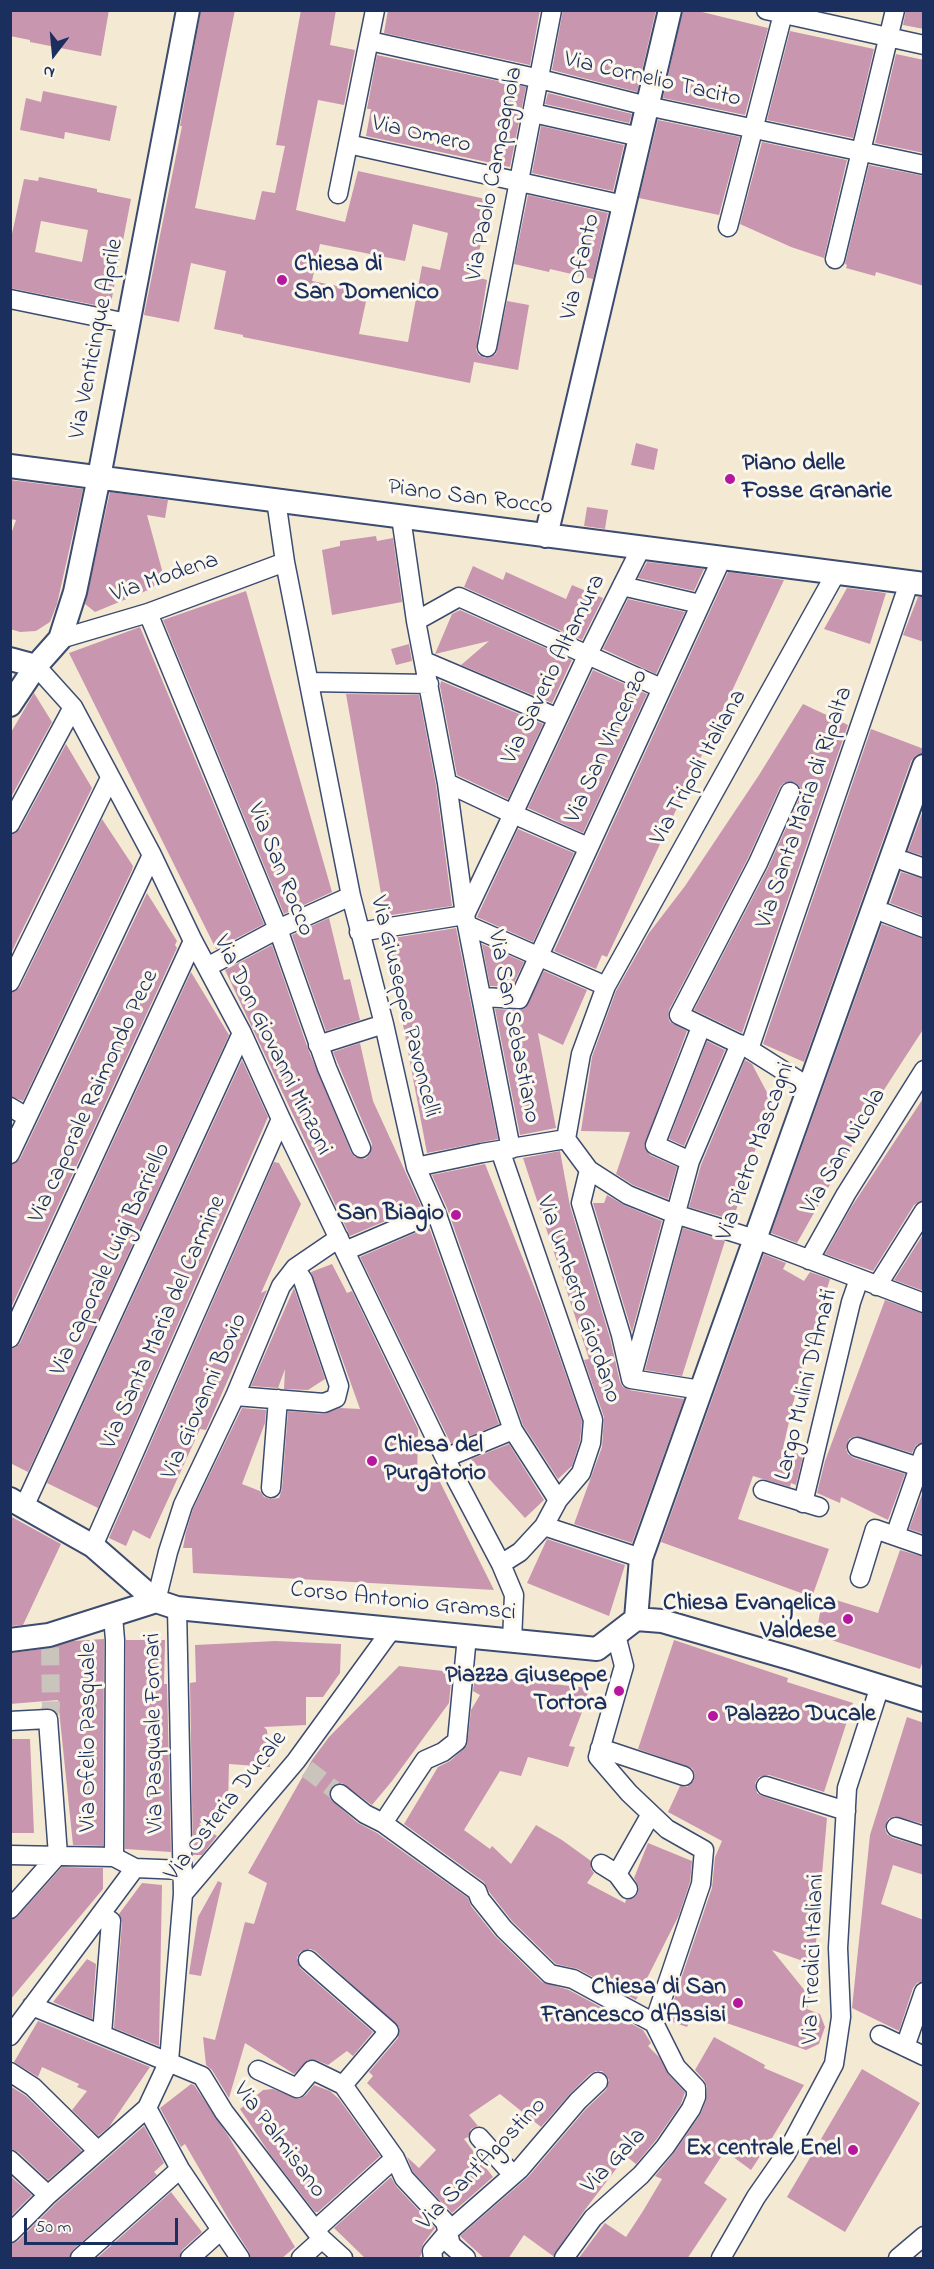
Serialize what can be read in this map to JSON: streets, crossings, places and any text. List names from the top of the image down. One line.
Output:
{"streets":{"street":["Via Cornelio Tacito","Via Omero","Via Paolo Campagnola","Via Ofanto","Via Venticinque Aprile","Piano San Rocco","Via Modena","Via Saverio Altamura","Via San Vincenzo","Via Tripoli Italiana","Via Santa Maria di Ripalta","Via San Rocco","Via Giuseppe Pavoncelli","Via San Sebastiano","Via Don Giovanni Minzoni","Via caporale Raimondo Pece","Via Pietro Mascagni","Via San Nicola","Via caporale Luigi Barriello","Via Umberto Giordano","Via Santa Maria del Carmine","Largo Mulini D'Amati","Via Giovanni Bovio","Corso Antonio Gramsci","Via Pasquale Fornari","Via Ofelio Pasquale","Via Osteria Ducale","Via Tredici Italiani","Via Palmisano","Via Gala","Via Sant'Agostino"]},"crossings":[["Via Cornelio Tacito","Via Paolo Campagnola"],["Via Cornelio Tacito","Via Ofanto"],["Via Omero","Via Paolo Campagnola"],["Via Omero","Via Ofanto"],["Via Ofanto","Piano San Rocco"],["Via Venticinque Aprile","Piano San Rocco"],["Via Venticinque Aprile","Via Modena"],["Via Venticinque Aprile","Via Don Giovanni Minzoni"],["Piano San Rocco","Via Saverio Altamura"],["Piano San Rocco","Via San Vincenzo"],["Piano San Rocco","Via Tripoli Italiana"],["Piano San Rocco","Via Santa Maria di Ripalta"],["Piano San Rocco","Via Giuseppe Pavoncelli"],["Piano San Rocco","Via San Sebastiano"],["Via Modena","Via San Rocco"],["Via Modena","Via Giuseppe Pavoncelli"],["Via Saverio Altamura","Via San Sebastiano"],["Via San Vincenzo","Via San Sebastiano"],["Via Giuseppe Pavoncelli","Via Umberto Giordano"],["Via Giuseppe Pavoncelli","Via Giovanni Bovio"],["Via San Sebastiano","Via Umberto Giordano"],["Via Don Giovanni Minzoni","Via caporale Raimondo Pece"],["Via Don Giovanni Minzoni","Via caporale Luigi Barriello"],["Via Don Giovanni Minzoni","Via Umberto Giordano"],["Via Don Giovanni Minzoni","Via Santa Maria del Carmine"],["Via Don Giovanni Minzoni","Via Giovanni Bovio"],["Via Don Giovanni Minzoni","Corso Antonio Gramsci"],["Via Pietro Mascagni","Corso Antonio Gramsci"],["Via Giovanni Bovio","Corso Antonio Gramsci"],["Via Giovanni Bovio","Via Pasquale Fornari"],["Corso Antonio Gramsci","Via Pasquale Fornari"],["Corso Antonio Gramsci","Via Osteria Ducale"],["Via Pasquale Fornari","Via Osteria Ducale"],["Via Osteria Ducale","Via Palmisano"]],"places":["Chiesa di San Domenico","Piano delle Fosse Granarie","San Biagio","Chiesa del Purgatorio","Chiesa Evangelica Valdese","Piazza Giuseppe Tortora","Palazzo Ducale","Chiesa di San Francesco d'Assisi","Ex centrale Enel"],"scale_bar":"50 m","north":"bottom"}
